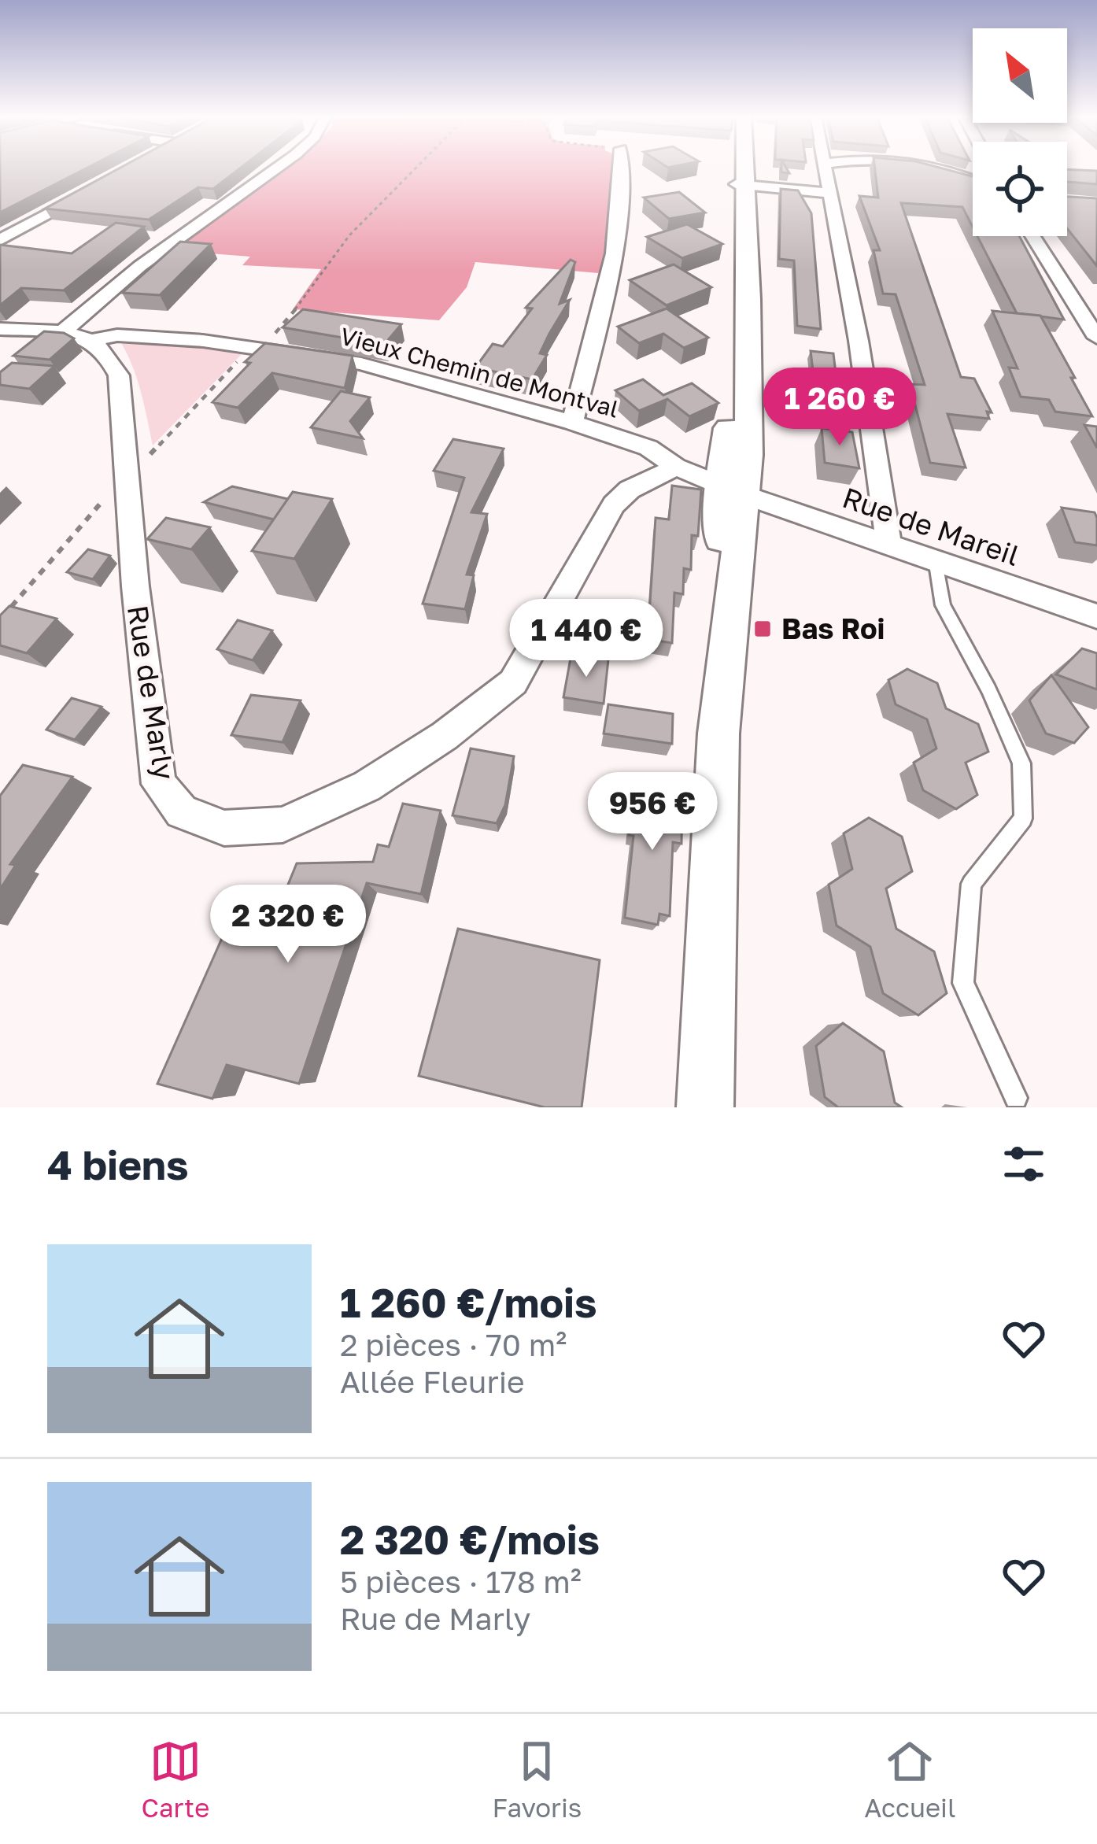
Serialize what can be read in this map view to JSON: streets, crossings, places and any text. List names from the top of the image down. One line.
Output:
{"streets":{"street":["Vieux Chemin de Montval","Rue de Mareil","Rue de Marly"]},"crossings":[["Vieux Chemin de Montval","Rue de Marly"]],"places":{"transit":["Bas Roi"]},"north":"top left","page":{"price":["1 260 €","1 440 €","956 €","2 320 €"],"heading":"4 biens","list":[{"name":"1 260 €/mois","note":"2 pièces · 70 m² · Allée Fleurie"},{"name":"2 320 €/mois","note":"5 pièces · 178 m² · Rue de Marly"}],"tabs":["Carte","Favoris","Accueil"]}}
